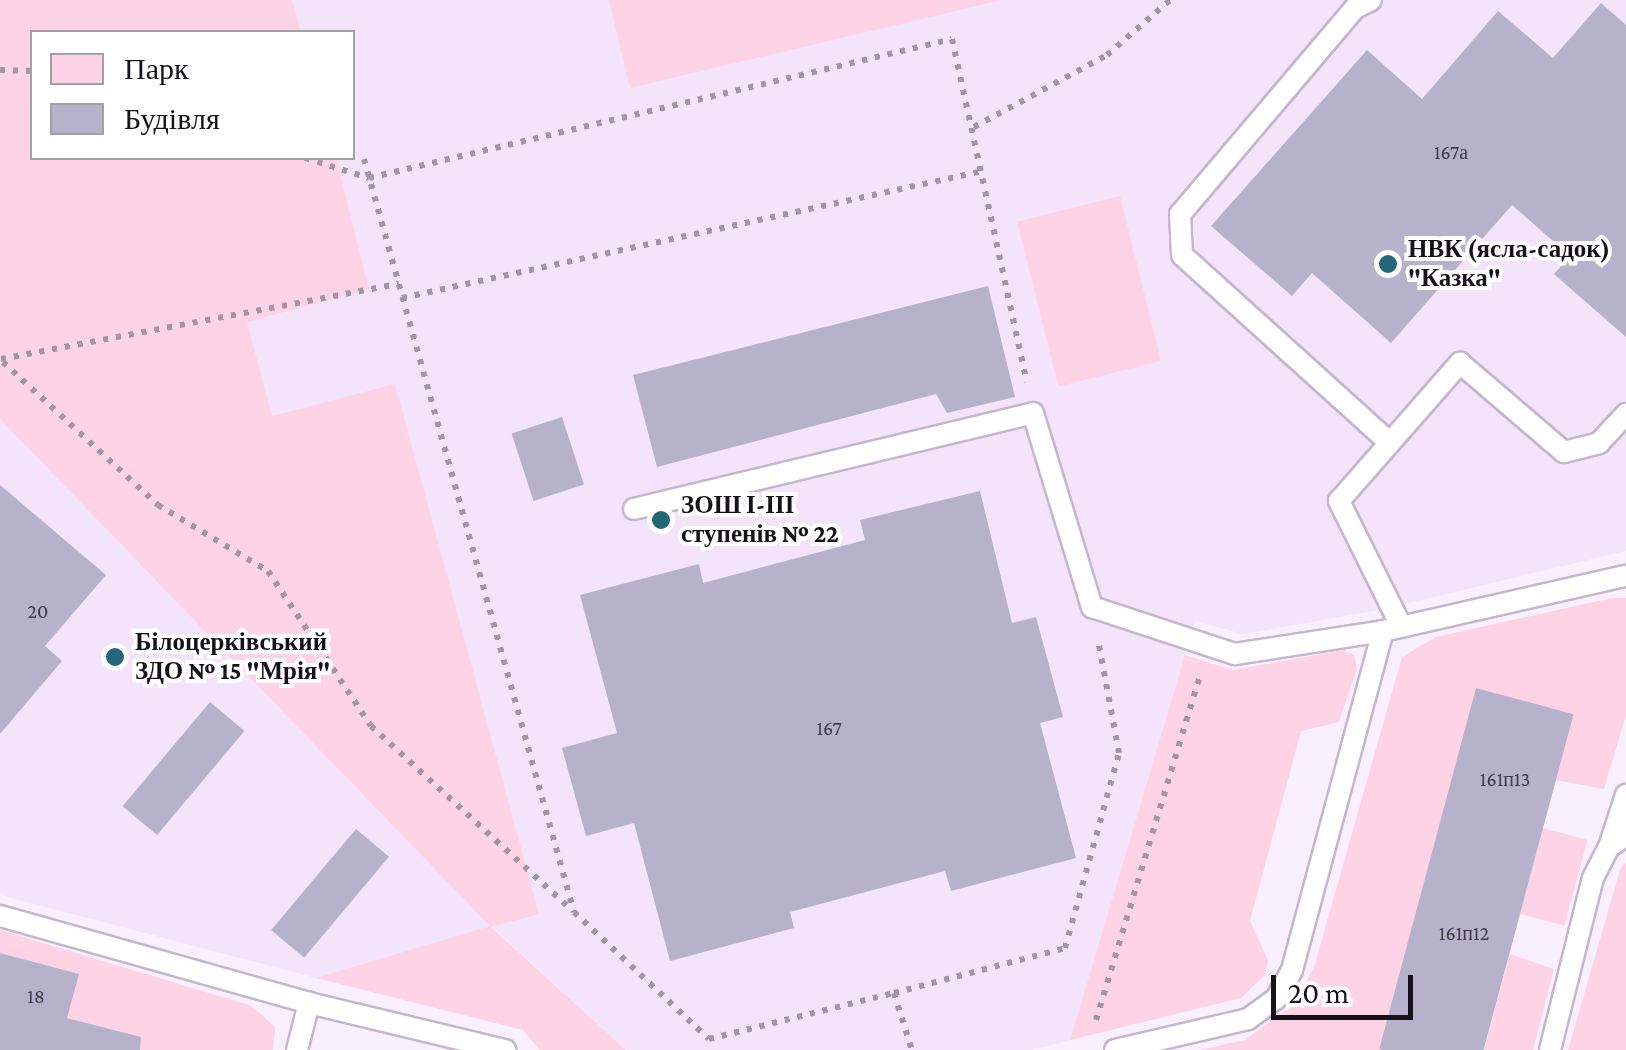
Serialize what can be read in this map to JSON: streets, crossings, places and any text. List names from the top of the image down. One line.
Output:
{"places":["НВК (ясла-садок) \"Казка\"","ЗОШ І-ІІІ ступенів № 22","Білоцерківський ЗДО № 15 \"Мрія\""],"house_numbers":["167а","20","167","161п13","161п12","18"],"legend":["Парк","Будівля"],"scale_bar":"20 m"}
